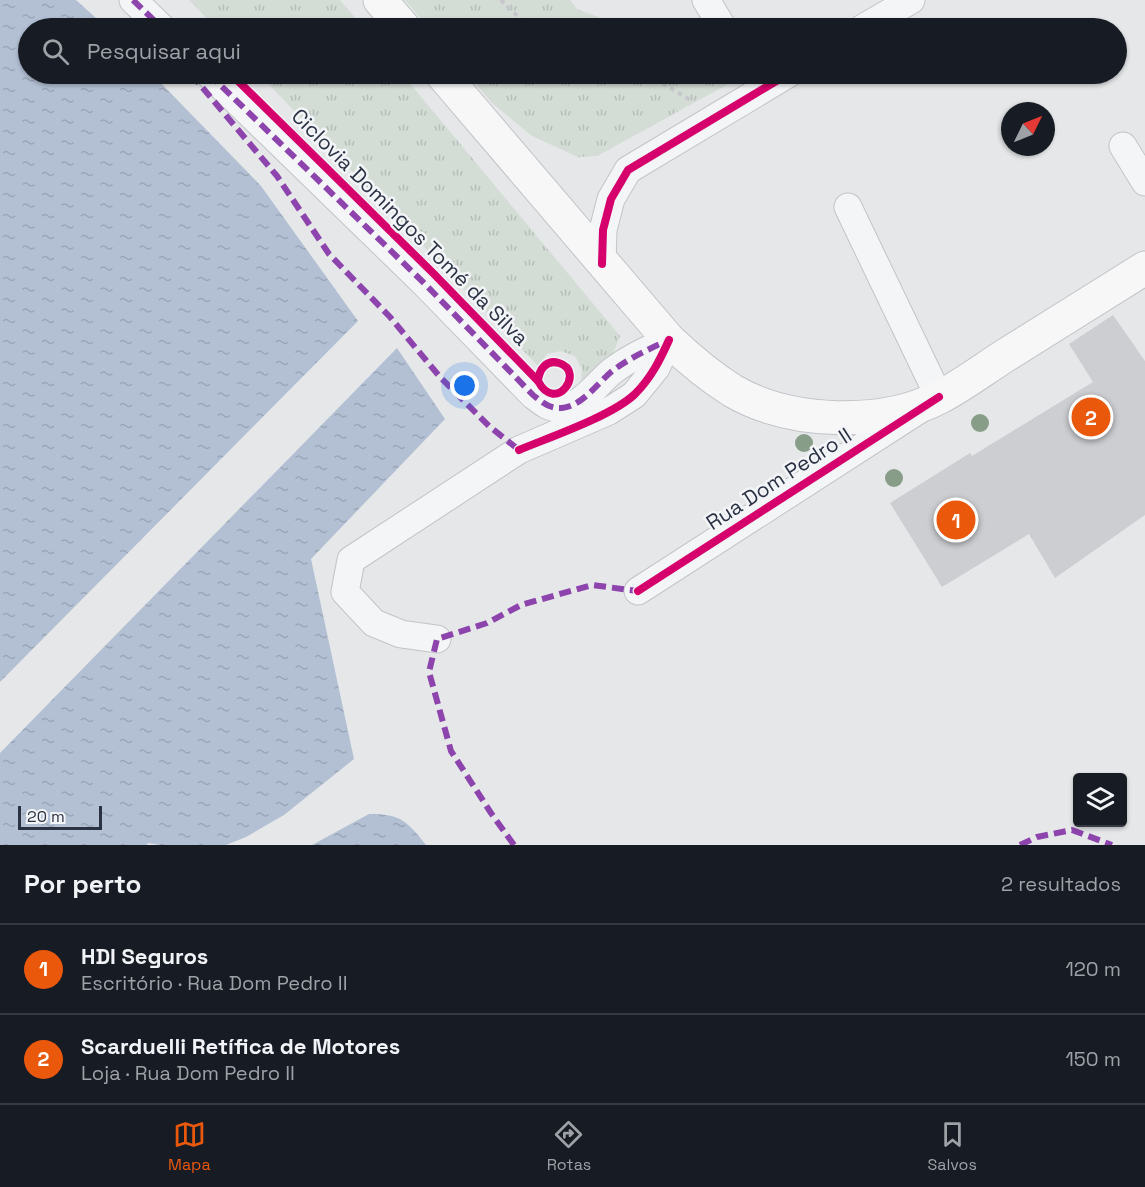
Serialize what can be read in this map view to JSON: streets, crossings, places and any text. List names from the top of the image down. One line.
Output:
{"streets":{"main road":["Rua Dom Pedro II"],"cycle path":["Ciclovia Domingos Tomé da Silva"]},"scale_bar":"20 m","north":"top right","page":{"search":"Pesquisar aqui","pins":["2","1"],"scale":"20 m","heading":["Por perto","2 resultados"],"list":[{"mark":"1","name":"HDI Seguros","note":"Escritório · Rua Dom Pedro II","value":"120 m"},{"mark":"2","name":"Scarduelli Retífica de Motores","note":"Loja · Rua Dom Pedro II","value":"150 m"}],"nav":["Mapa","Rotas","Salvos"]}}
